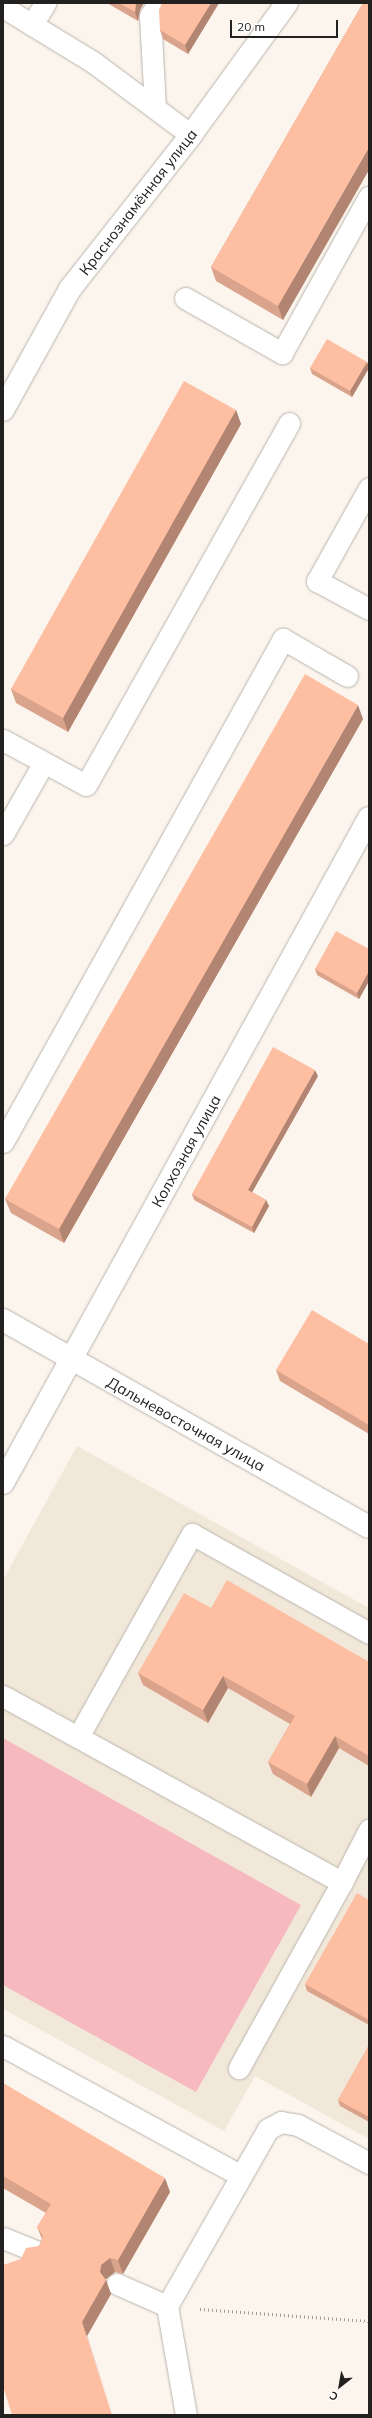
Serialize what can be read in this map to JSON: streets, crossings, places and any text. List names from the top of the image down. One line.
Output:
{"streets":{"street":["Краснознамённая улица","Колхозная улица","Дальневосточная улица"]},"crossings":[["Колхозная улица","Дальневосточная улица"]],"scale_bar":"20 m","north":"bottom left"}
